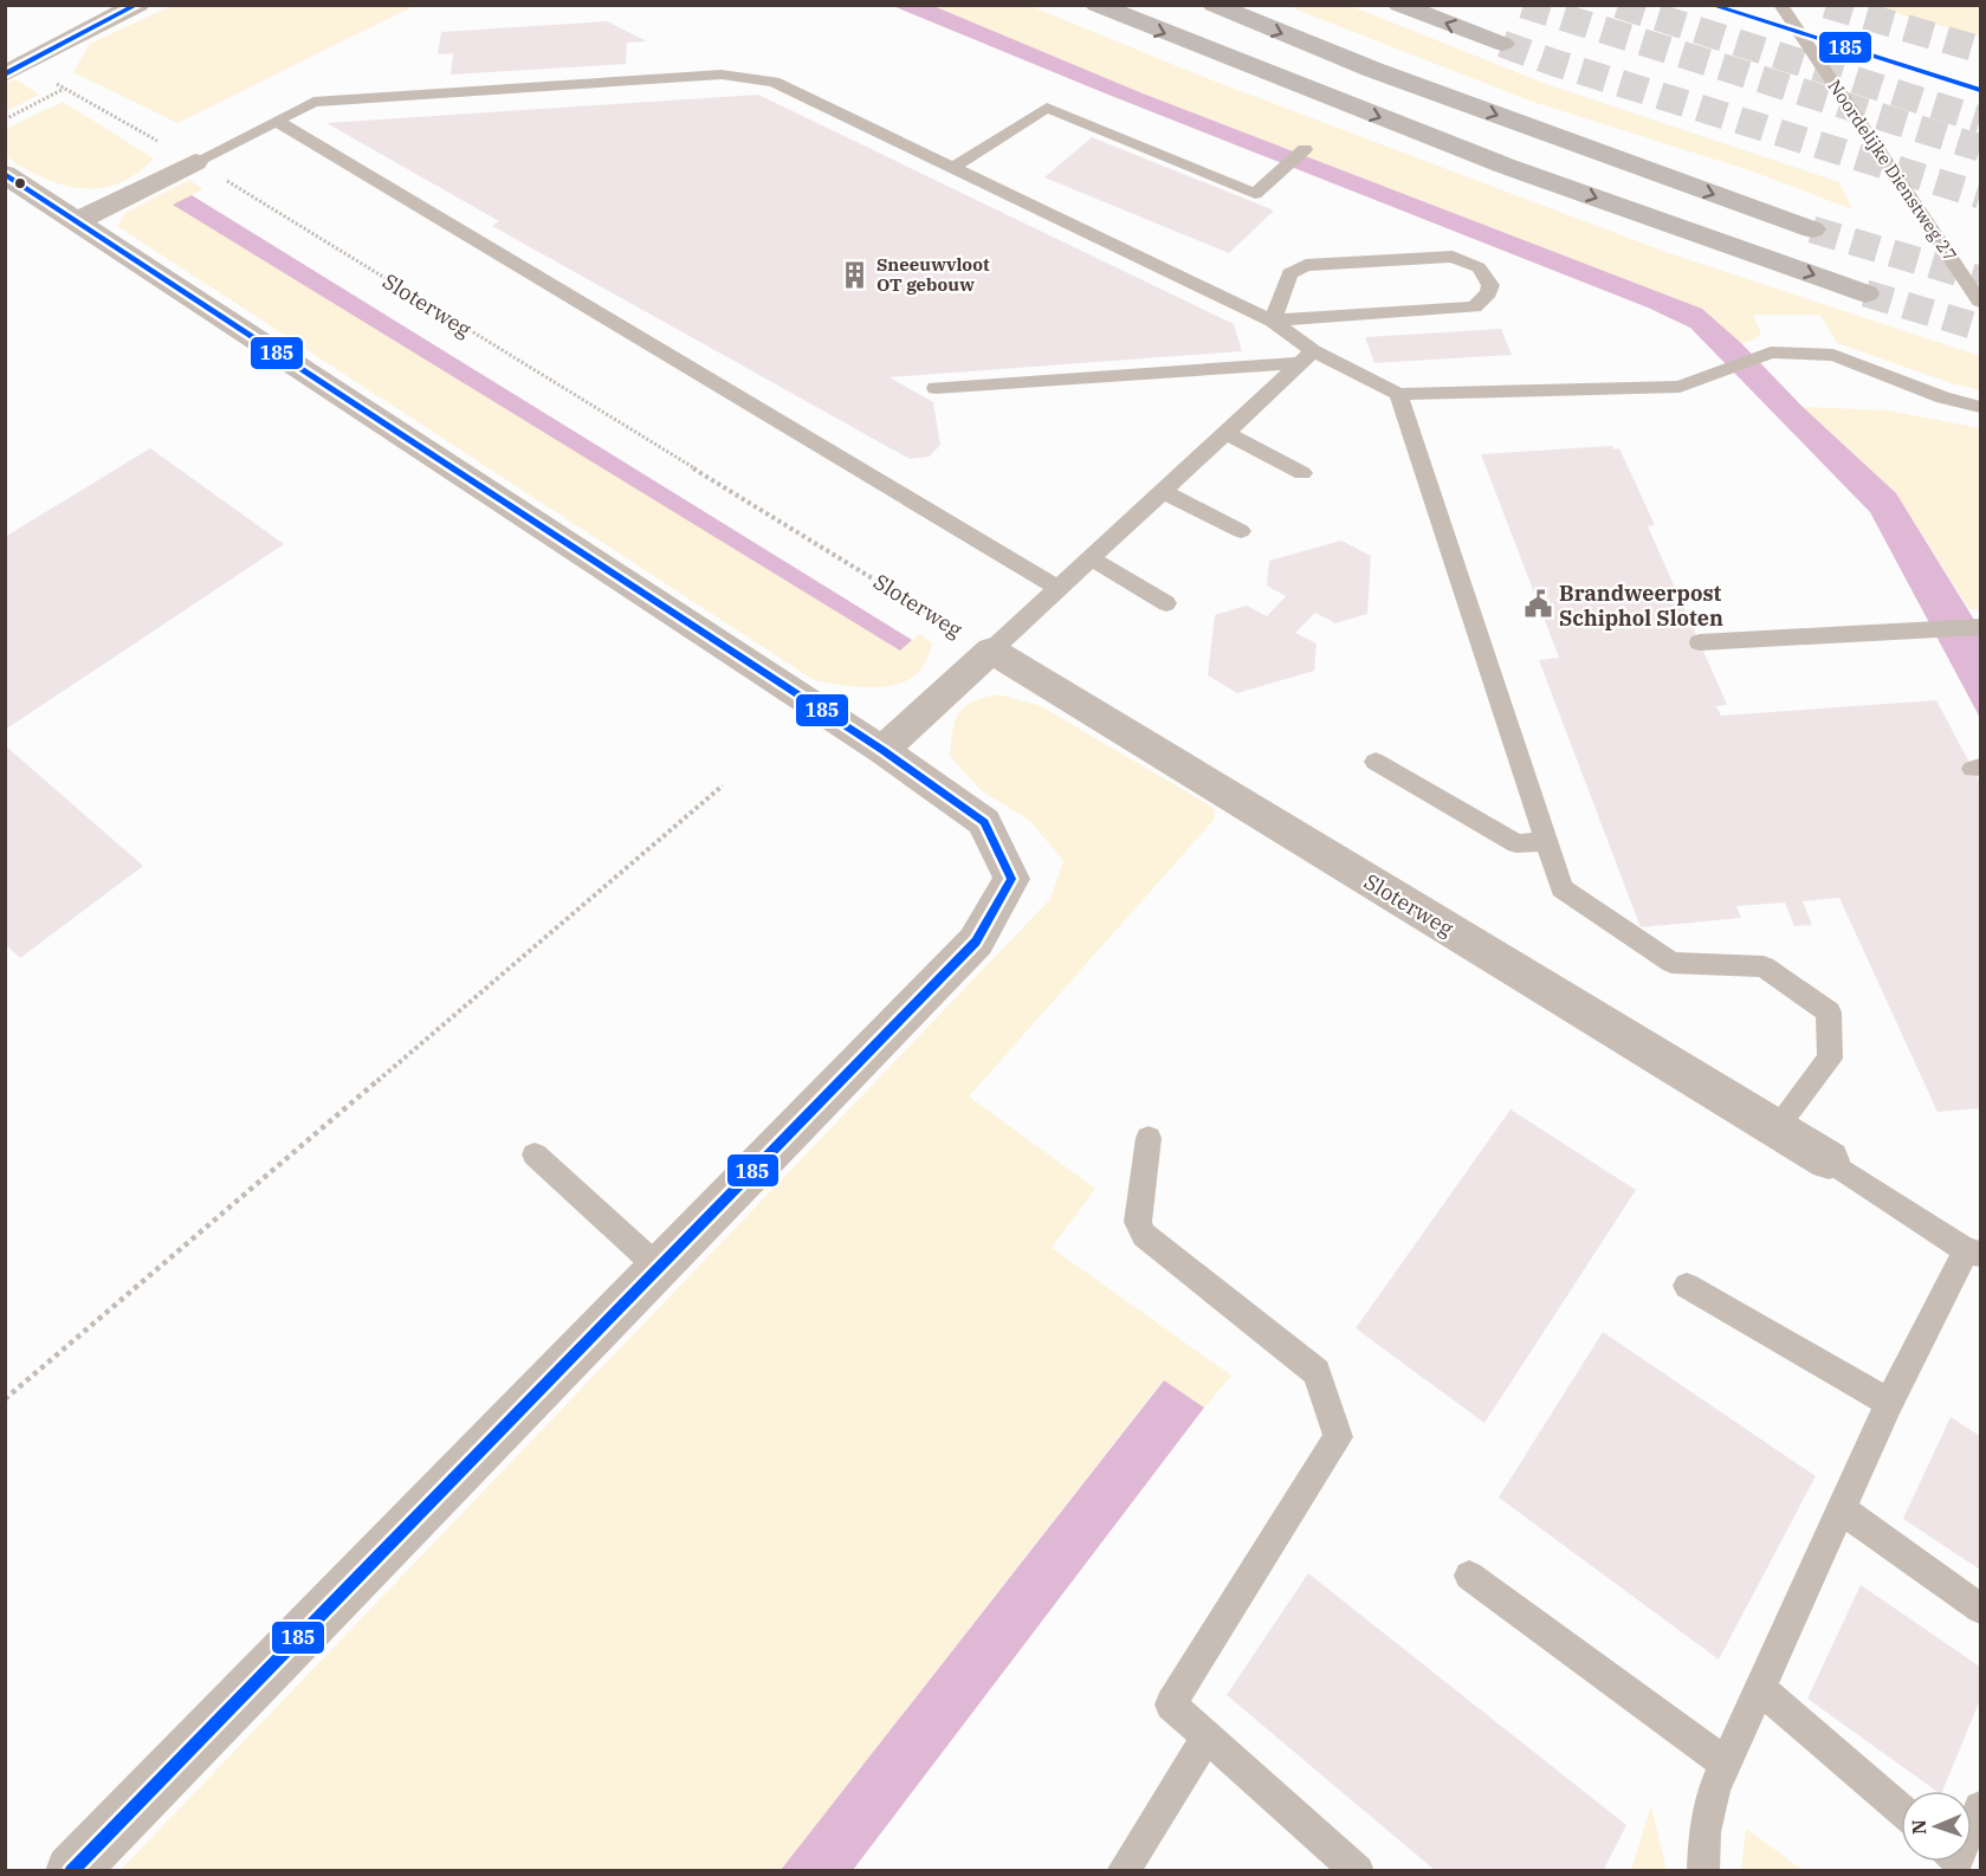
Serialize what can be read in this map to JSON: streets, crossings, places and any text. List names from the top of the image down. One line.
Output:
{"streets":{"street":["Sloterweg"],"lane":["Noordelijke Dienstweg 27"]},"places":{"building":["Sneeuwvloot OT gebouw"],"public building":["Brandweerpost Schiphol Sloten"]},"lines":["transit line 185"],"north":"left"}
